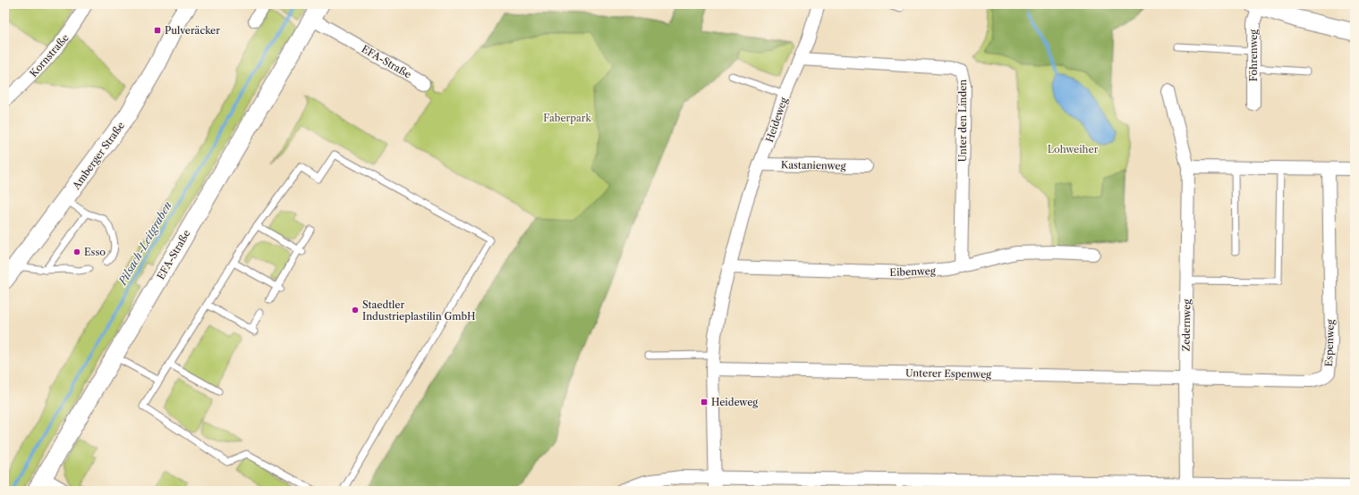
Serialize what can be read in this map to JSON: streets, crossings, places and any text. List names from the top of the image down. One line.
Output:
{"streets":{"street":["Kornstraße","Föhrenweg","EFA-Straße","Heideweg","Unter den Linden","Amberger Straße","Kastanienweg","Eibenweg","Zedernweg","Espenweg","Unterer Espenweg"]},"crossings":[["Heideweg","Unter den Linden"],["Heideweg","Kastanienweg"],["Heideweg","Eibenweg"],["Heideweg","Unterer Espenweg"],["Unter den Linden","Eibenweg"],["Zedernweg","Espenweg"],["Zedernweg","Unterer Espenweg"],["Espenweg","Unterer Espenweg"]],"water":["Pilsach-Leitgraben"],"parks":["Faberpark","Lohweiher"],"places":{"transit":["Pulveräcker","Heideweg"],"other":["Esso","Staedtler Industrieplastilin GmbH"]}}
